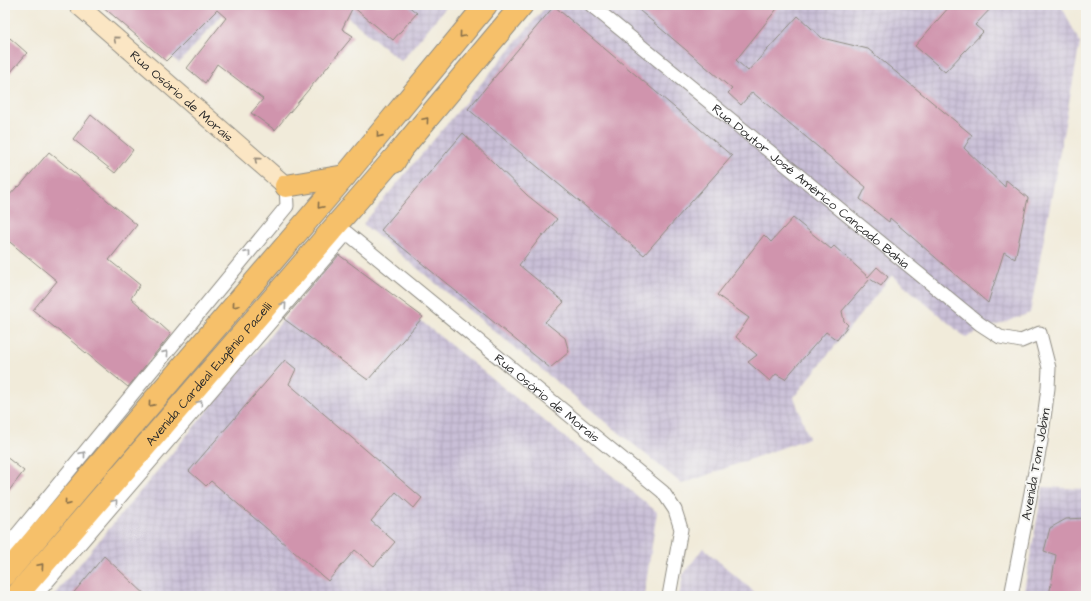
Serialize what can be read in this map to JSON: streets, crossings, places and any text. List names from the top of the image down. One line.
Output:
{"streets":{"highway":["Avenida Cardeal Eugênio Pacelli"],"street":["Rua Osório de Morais","Rua Doutor José Américo Cançado Bahia","Avenida Tom Jobim"]},"crossings":[["Rua Osório de Morais","Avenida Cardeal Eugênio Pacelli"],["Rua Doutor José Américo Cançado Bahia","Avenida Tom Jobim"]]}
